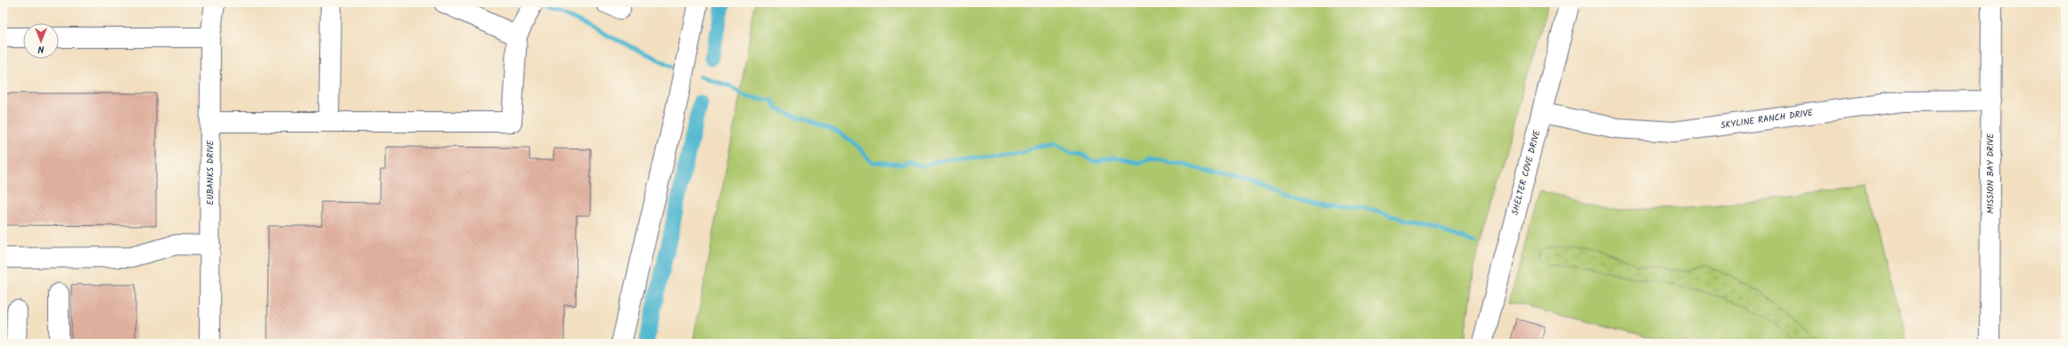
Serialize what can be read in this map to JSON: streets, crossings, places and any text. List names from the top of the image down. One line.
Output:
{"streets":{"street":["SKYLINE RANCH DRIVE","EUBANKS DRIVE","SHELTER COVE DRIVE","MISSION BAY DRIVE"]},"crossings":[["SKYLINE RANCH DRIVE","SHELTER COVE DRIVE"],["SKYLINE RANCH DRIVE","MISSION BAY DRIVE"]],"north":"bottom"}
